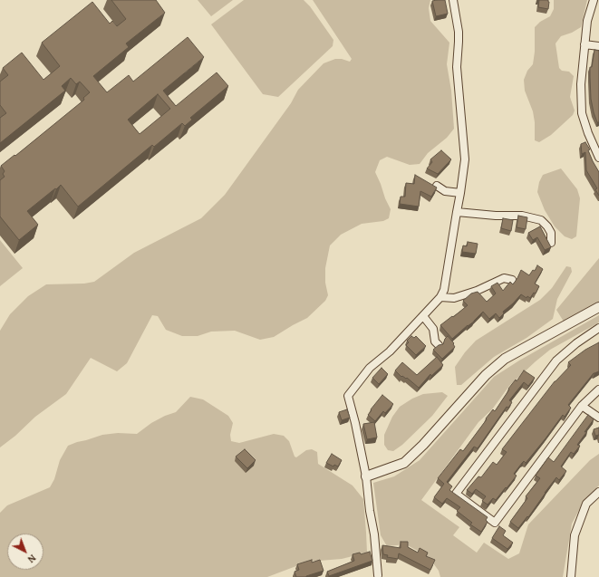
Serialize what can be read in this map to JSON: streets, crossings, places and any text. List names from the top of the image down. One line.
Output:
{"north":"bottom right"}
